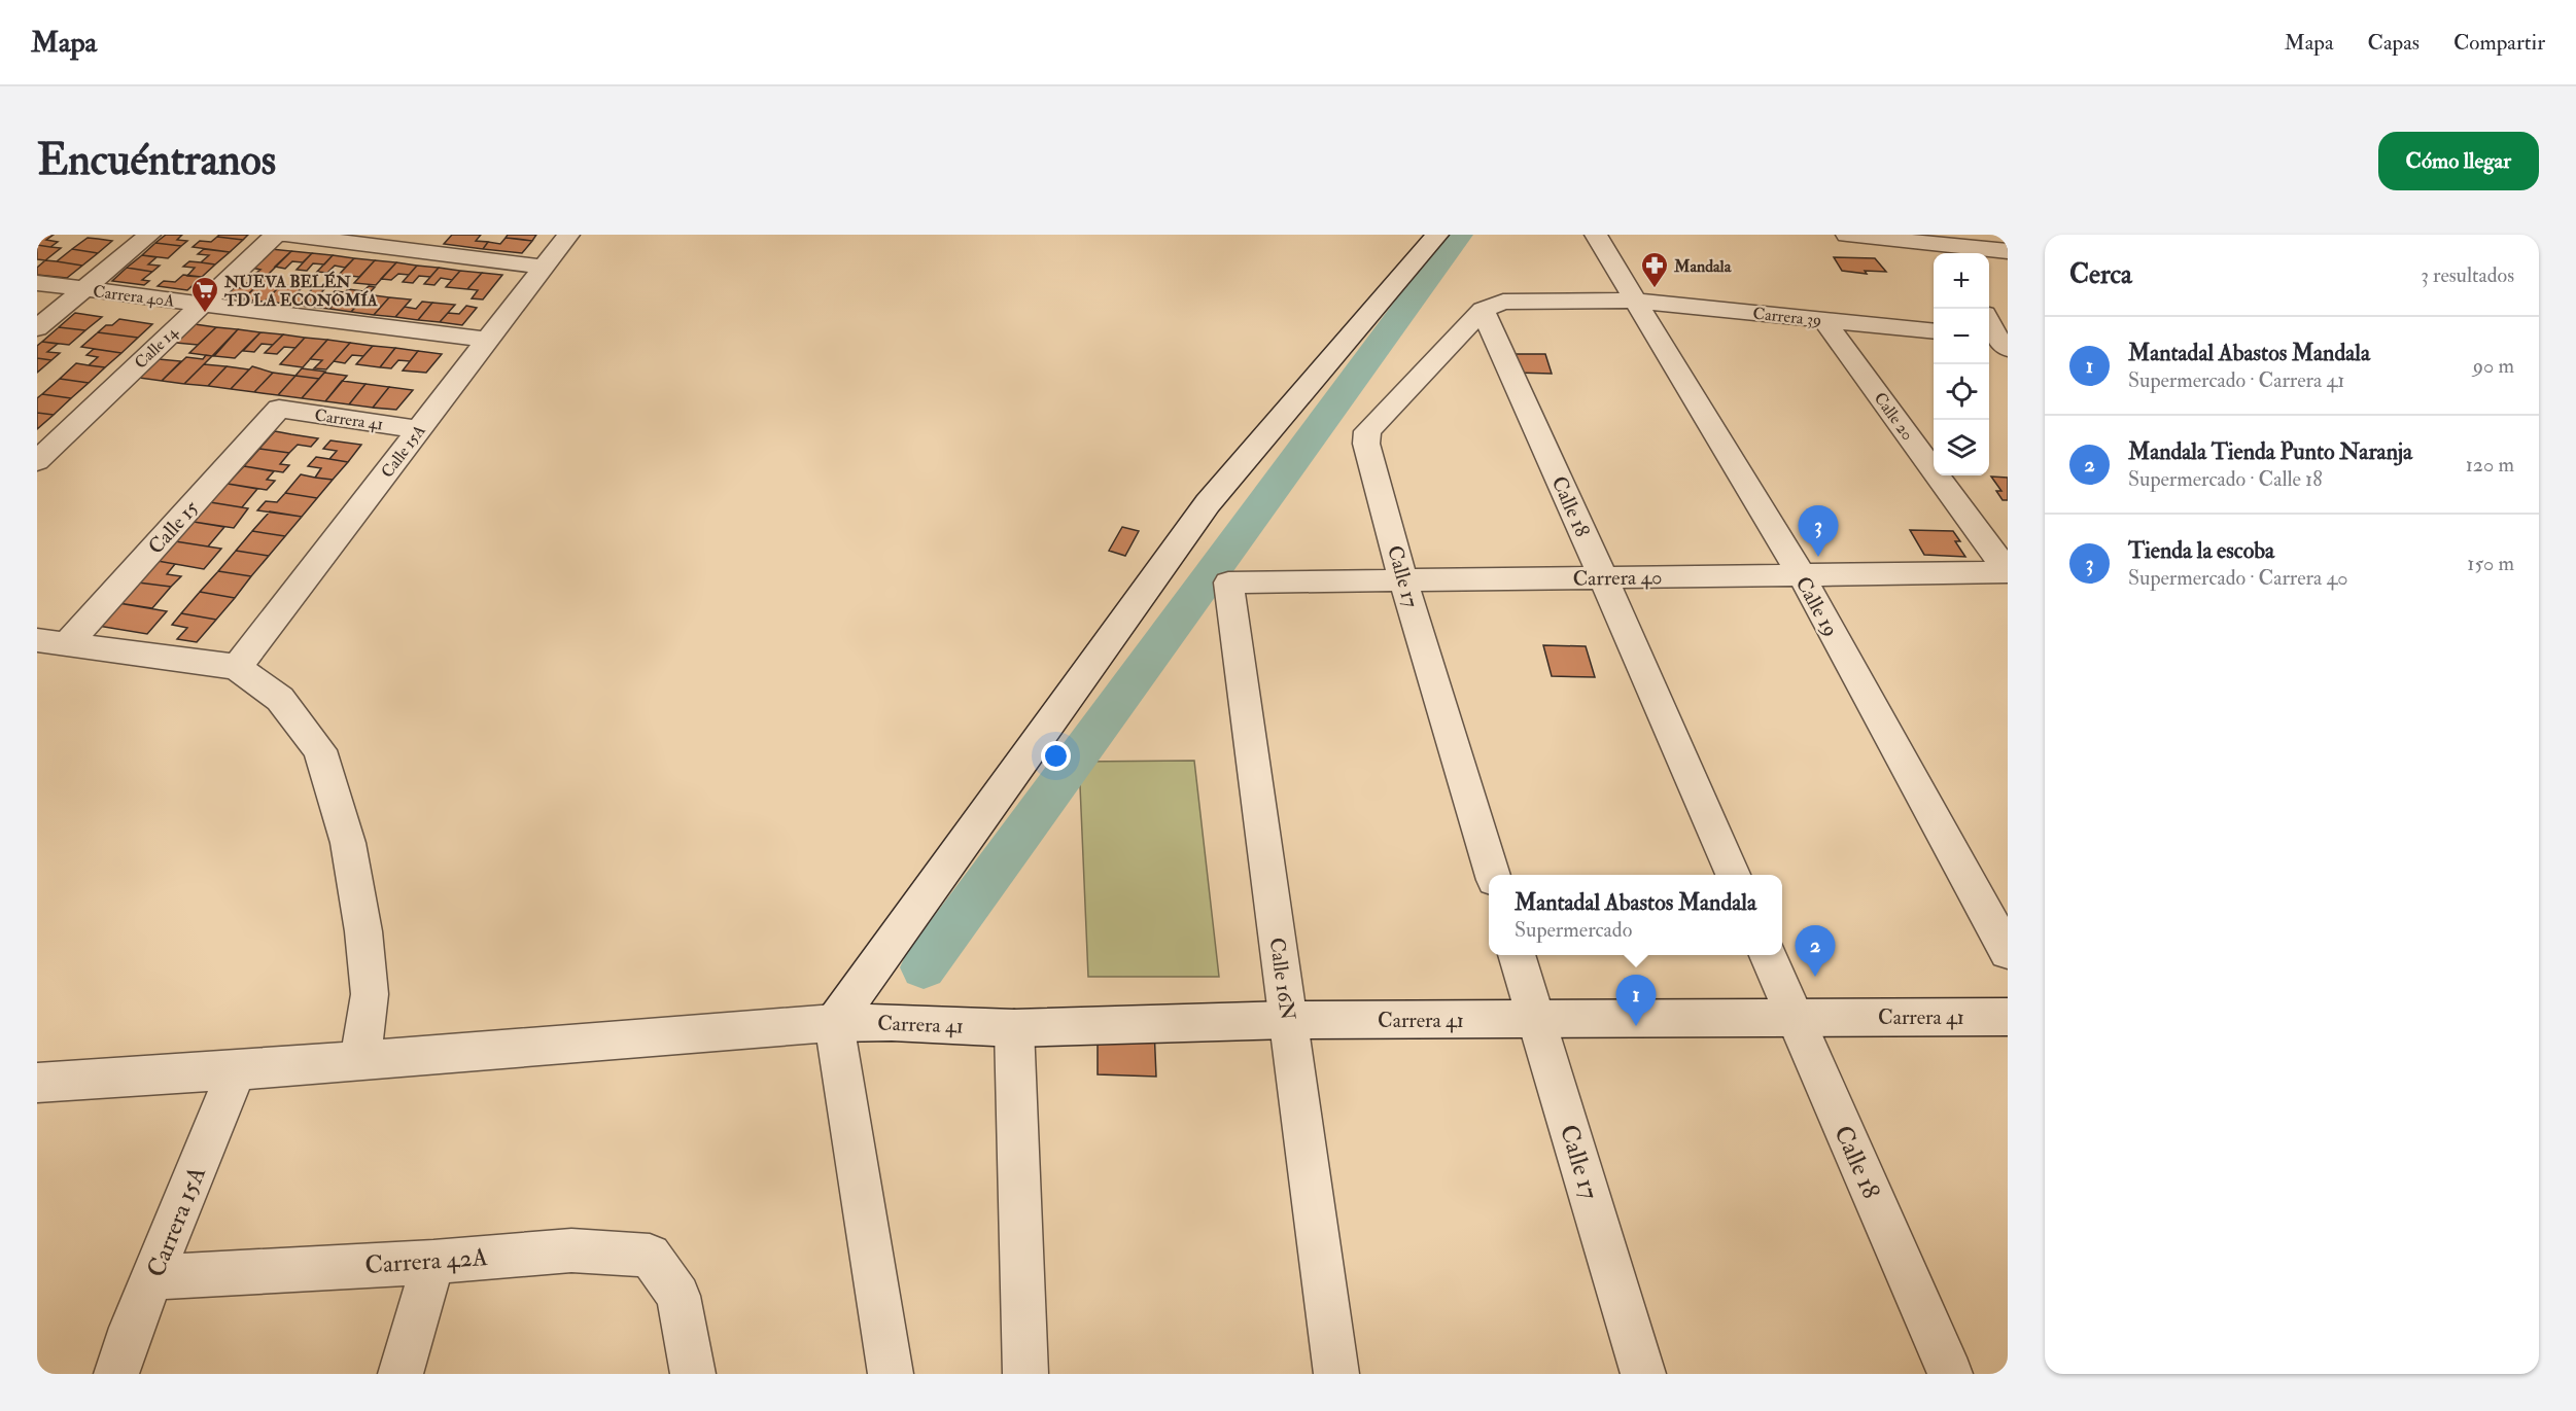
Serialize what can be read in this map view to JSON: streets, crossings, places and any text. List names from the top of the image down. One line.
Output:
{"streets":{"street":["Carrera 40A","Carrera 39","Calle 14","Calle 20","Carrera 41","Calle 15A","Calle 18","Calle 15","Calle 17","Carrera 40","Calle 19","Calle 16N","Carrera 15A","Carrera 42A"]},"crossings":[["Carrera 40A","Calle 14"],["Carrera 40A","Calle 15A"],["Carrera 39","Calle 20"],["Carrera 39","Calle 19"],["Calle 20","Carrera 40"],["Carrera 41","Calle 15A"],["Carrera 41","Calle 18"],["Carrera 41","Calle 15"],["Carrera 41","Calle 17"],["Carrera 41","Calle 16N"],["Carrera 41","Carrera 15A"],["Calle 18","Calle 17"],["Calle 18","Carrera 40"],["Calle 17","Carrera 40"],["Carrera 40","Calle 19"],["Carrera 40","Calle 16N"],["Carrera 15A","Carrera 42A"]],"places":{"pharmacy":["Mandala"],"supermarket":["NUEVA BELÉN TD LA ECONOMÍA"]},"page":{"header":"Mapa","nav":["Mapa","Capas","Compartir"],"buttons":"Cómo llegar","title":"Encuéntranos","heading":["Cerca","3 resultados"],"map_buttons":["+","−"],"list":[{"mark":"1","name":"Mantadal Abastos Mandala","note":"Supermercado · Carrera 41","value":"90 m"},{"mark":"2","name":"Mandala Tienda Punto Naranja","note":"Supermercado · Calle 18","value":"120 m"},{"mark":"3","name":"Tienda la escoba","note":"Supermercado · Carrera 40","value":"150 m"}],"pins":["3","2","1"],"popup":["Mantadal Abastos Mandala","Supermercado"]}}
